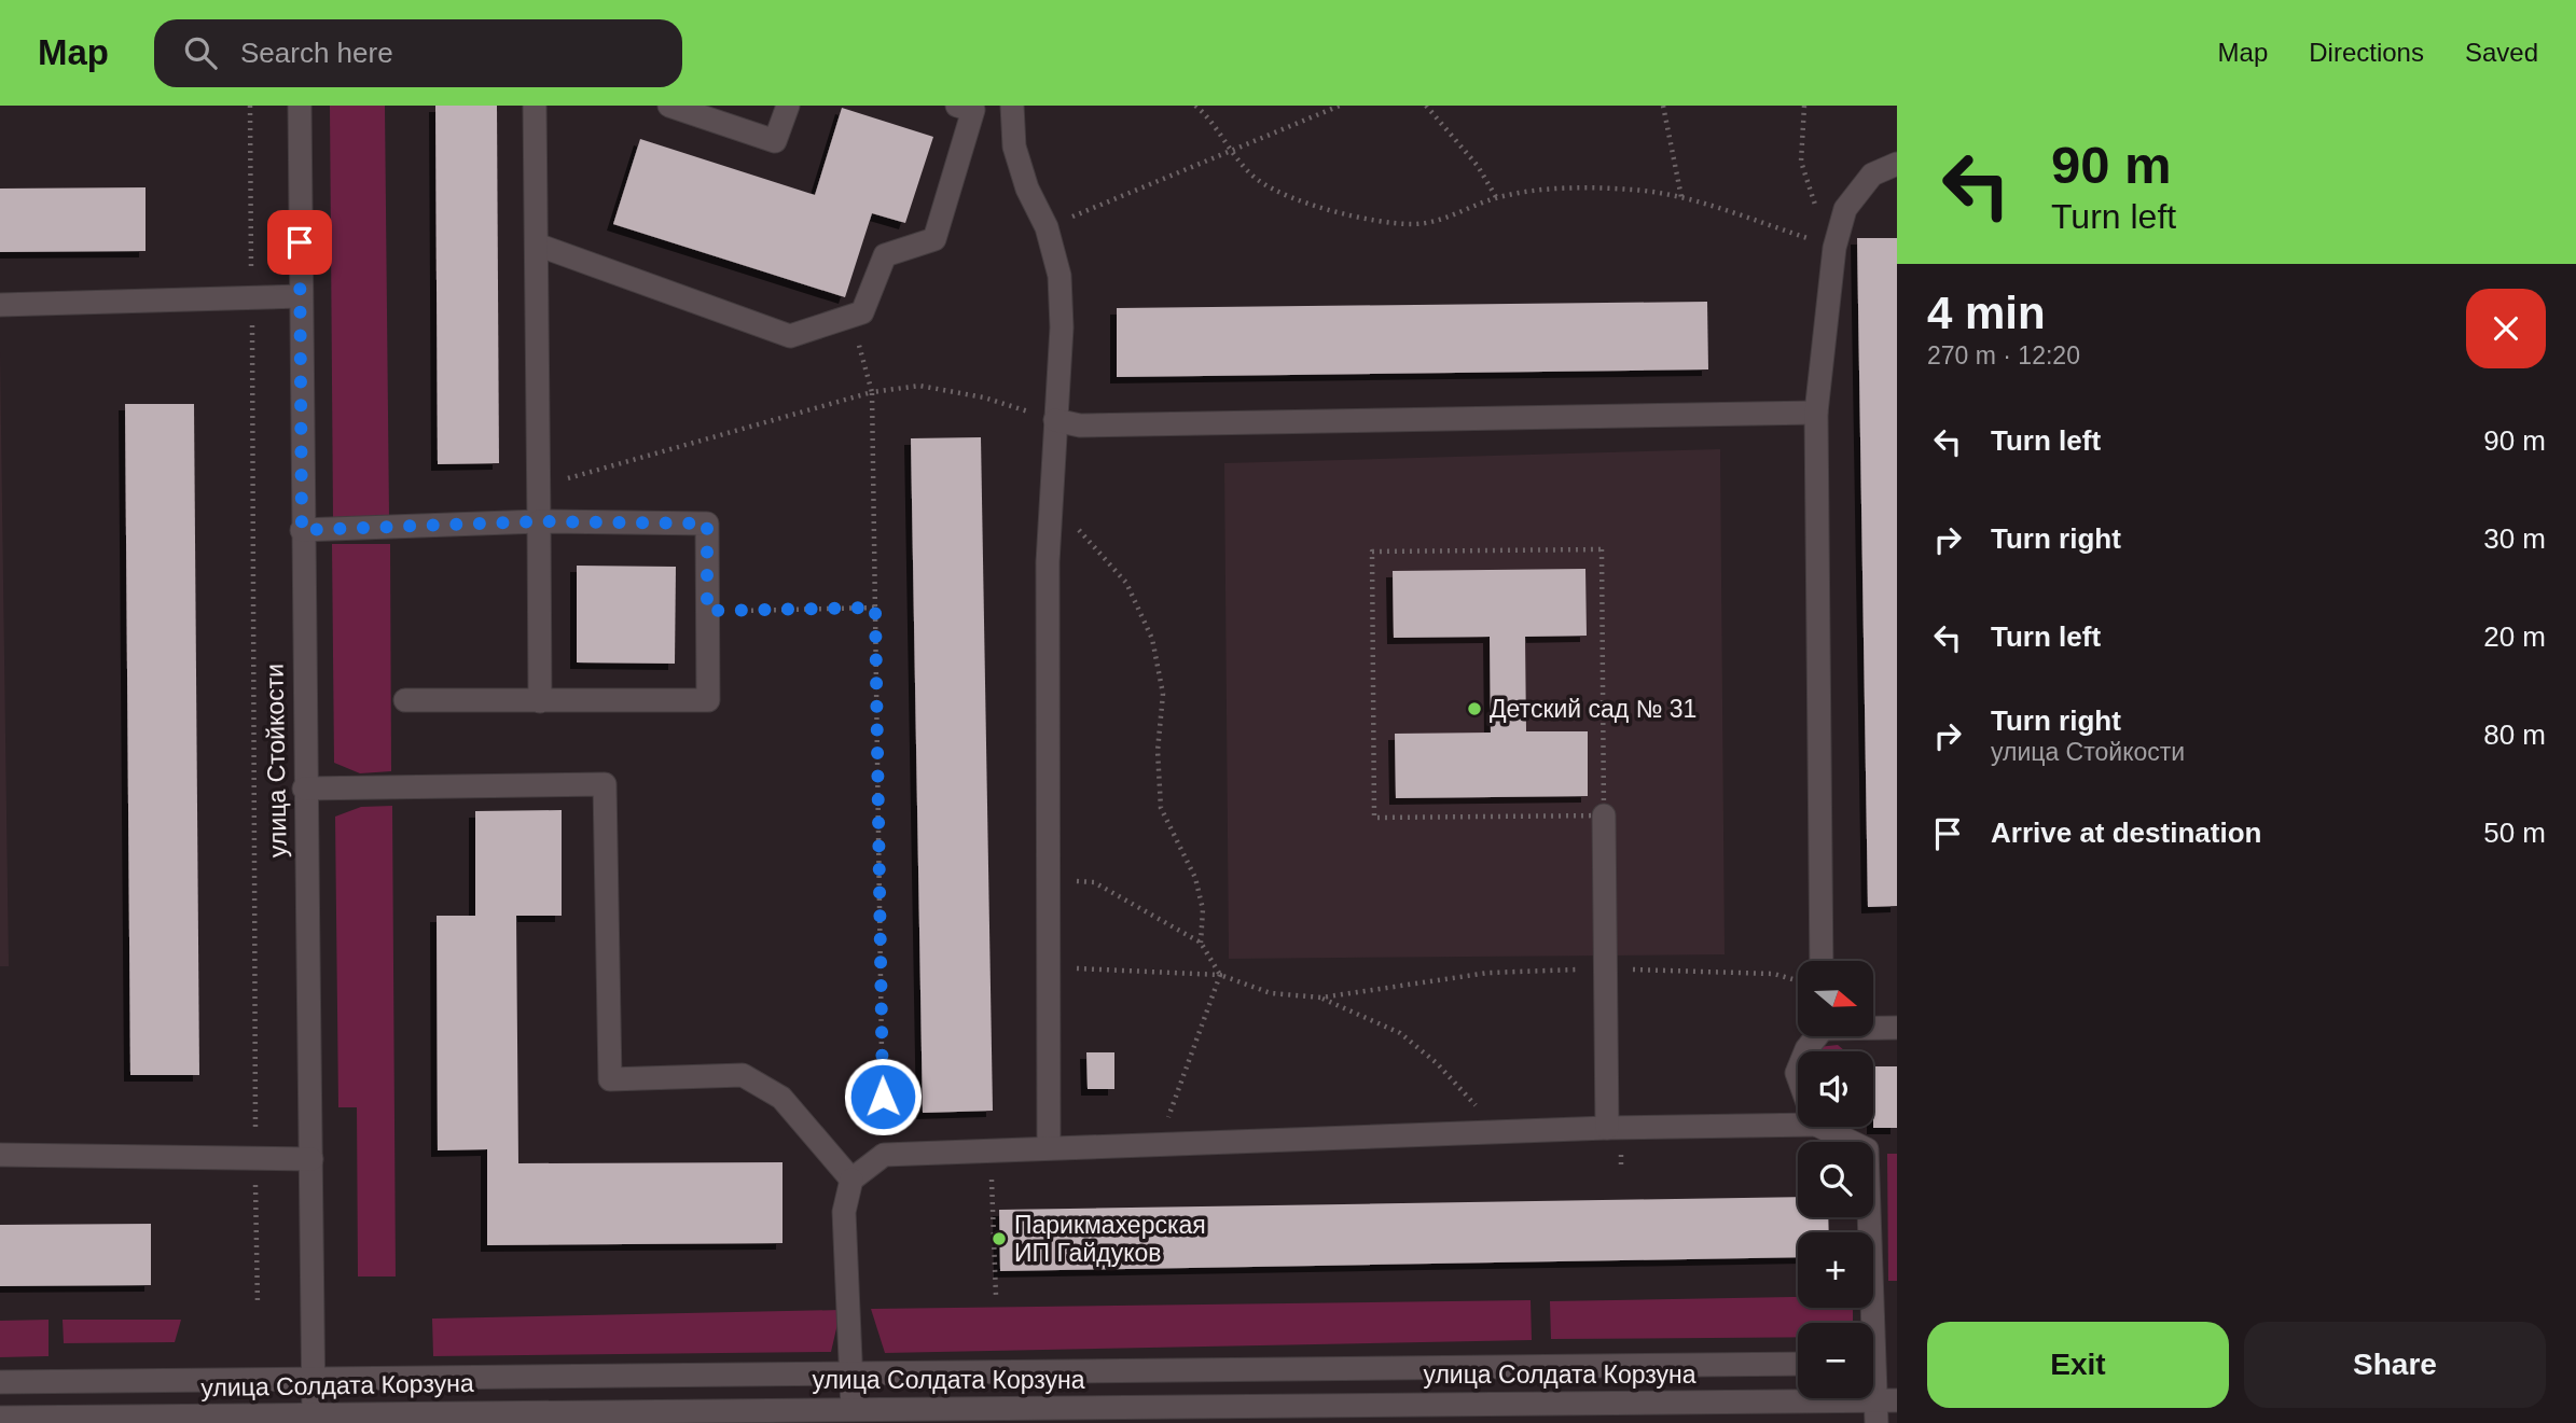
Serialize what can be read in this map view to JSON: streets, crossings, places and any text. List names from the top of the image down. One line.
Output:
{"streets":{"street":["улица Стойкости","улица Солдата Корзуна"]},"crossings":[["улица Стойкости","улица Солдата Корзуна"]],"places":["Детский сад № 31","Парикмахерская ИП Гайдуков"],"north":"right","page":{"header":"Map","search":"Search here","nav":["Map","Directions","Saved"],"turn":["90 m","Turn left"],"heading":["4 min","270 m · 12:20"],"list":[{"name":"Turn left","value":"90 m"},{"name":"Turn right","value":"30 m"},{"name":"Turn left","value":"20 m"},{"name":"Turn right","note":"улица Стойкости","value":"80 m"},{"name":"Arrive at destination","value":"50 m"}],"map_buttons":["+","−"],"buttons":["Exit","Share"]}}
